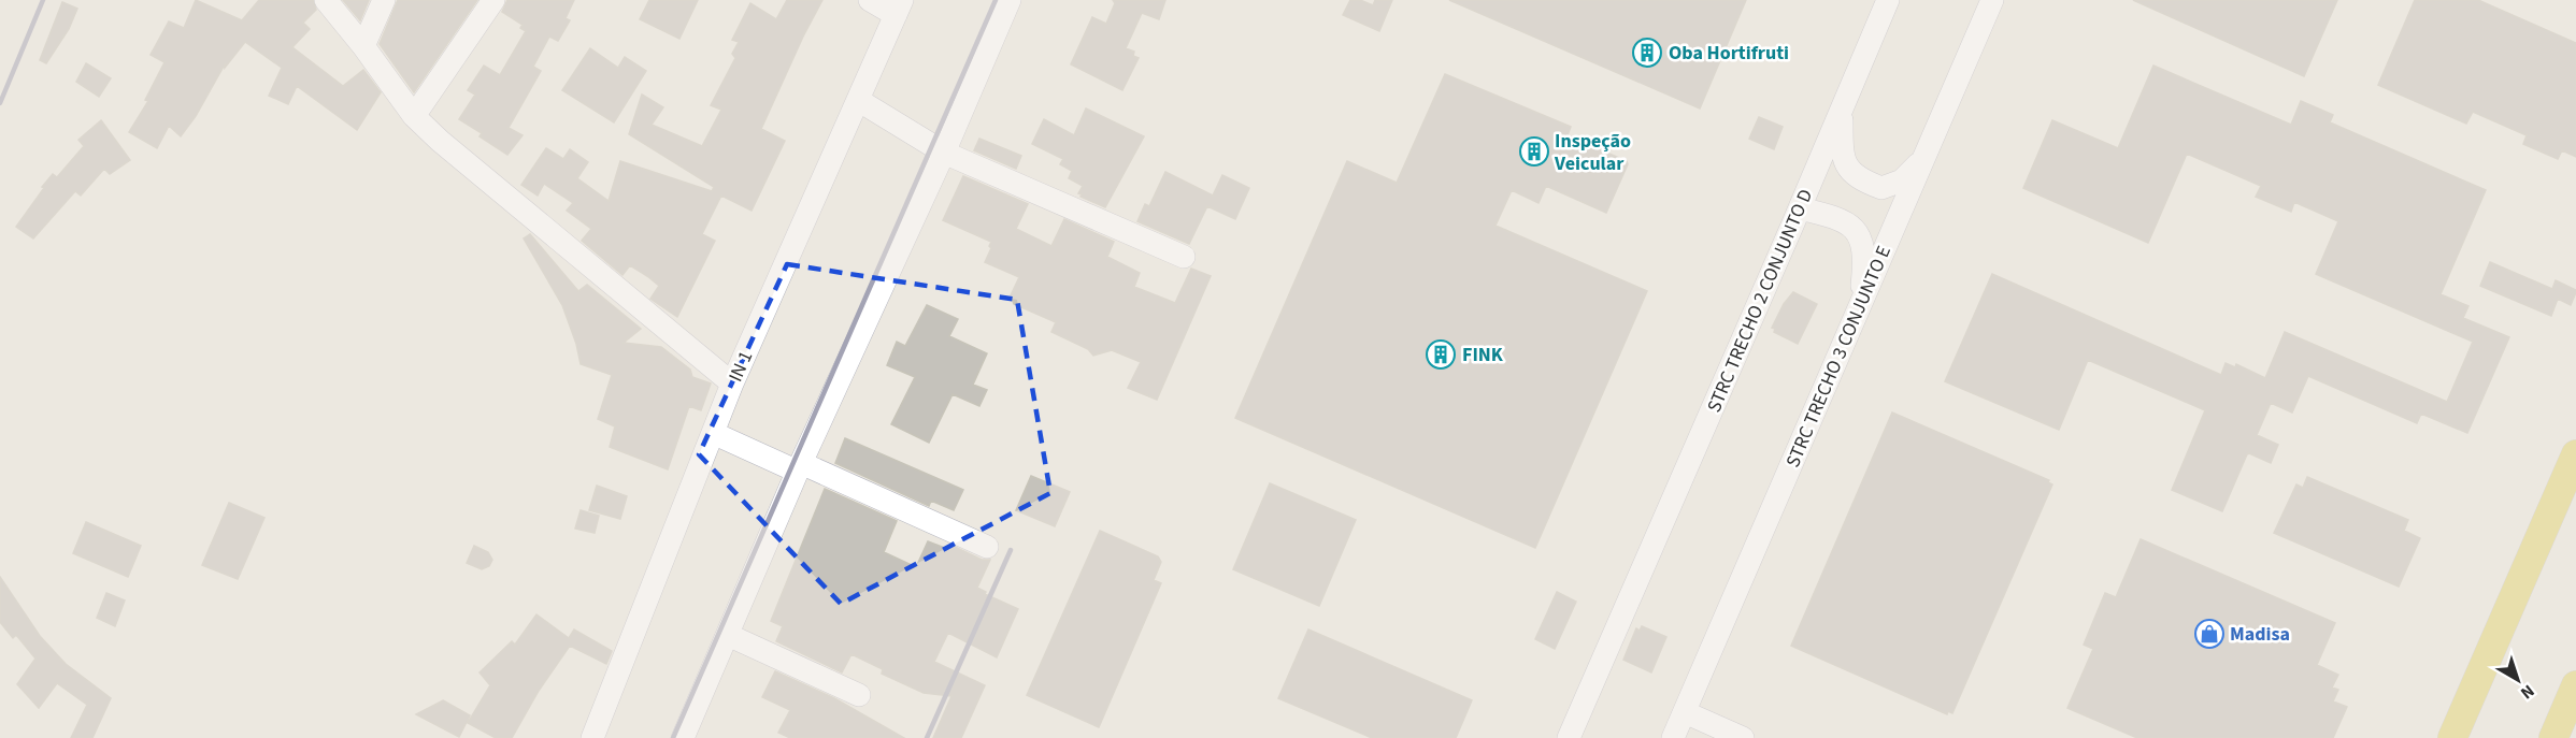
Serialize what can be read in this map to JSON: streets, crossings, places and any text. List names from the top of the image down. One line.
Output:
{"streets":{"street":["STRC TRECHO 2 CONJUNTO D","STRC TRECHO 3 CONJUNTO E","IN 1"]},"places":{"building":["Oba Hortifruti","Inspeção Veicular","FINK"],"shop":["Madisa"]},"north":"bottom right"}
